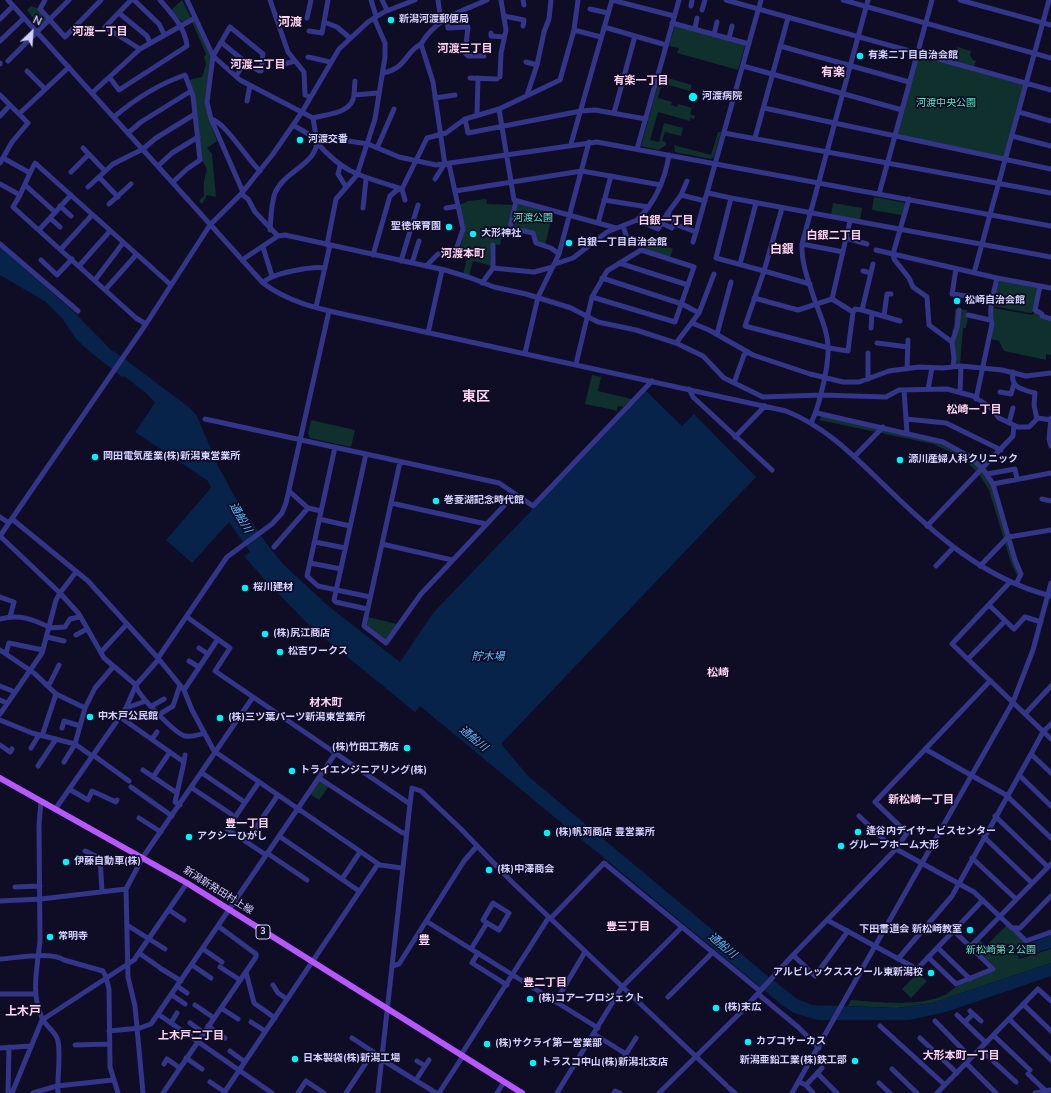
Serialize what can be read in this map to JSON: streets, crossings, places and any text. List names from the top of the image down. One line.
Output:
{"streets":{"main road":["新潟新発田村上線","3"]},"districts":["河渡","河渡一丁目","河渡三丁目","河渡二丁目","有楽","有楽一丁目","白銀一丁目","白銀二丁目","白銀","河渡本町","東区","松崎一丁目","松崎","材木町","新松崎一丁目","豊一丁目","豊三丁目","豊","豊二丁目","上木戸","上木戸二丁目","大形本町一丁目"],"water":["通船川","貯木場"],"parks":["河渡中央公園","河渡公園","新松崎第２公園"],"places":["新潟河渡郵便局","有楽二丁目自治会館","河渡病院","河渡交番","聖徳保育園","大形神社","白銀一丁目自治会館","松崎自治会館","岡田電気産業(株)新潟東営業所","源川産婦人科クリニック","巻菱湖記念時代館","桜川建材","(株)尻江商店","松吉ワークス","中木戸公民館","(株)三ツ葉パーツ新潟東営業所","(株)竹田工務店","トライエンジニアリング(株)","逢谷内デイサービスセンター","(株)帆苅商店 豊営業所","アクシーひがし","グループホーム大形","伊藤自動車(株)","(株)中澤商会","下田書道会 新松崎教室","常明寺","アルビレックススクール東新潟校","(株)コアープロジェクト","(株)末広","カプコサーカス","(株)サクライ第一営業部","日本製袋(株)新潟工場","新潟亜鉛工業(株)鉄工部","トラスコ中山(株)新潟北支店"],"north":"top right"}
